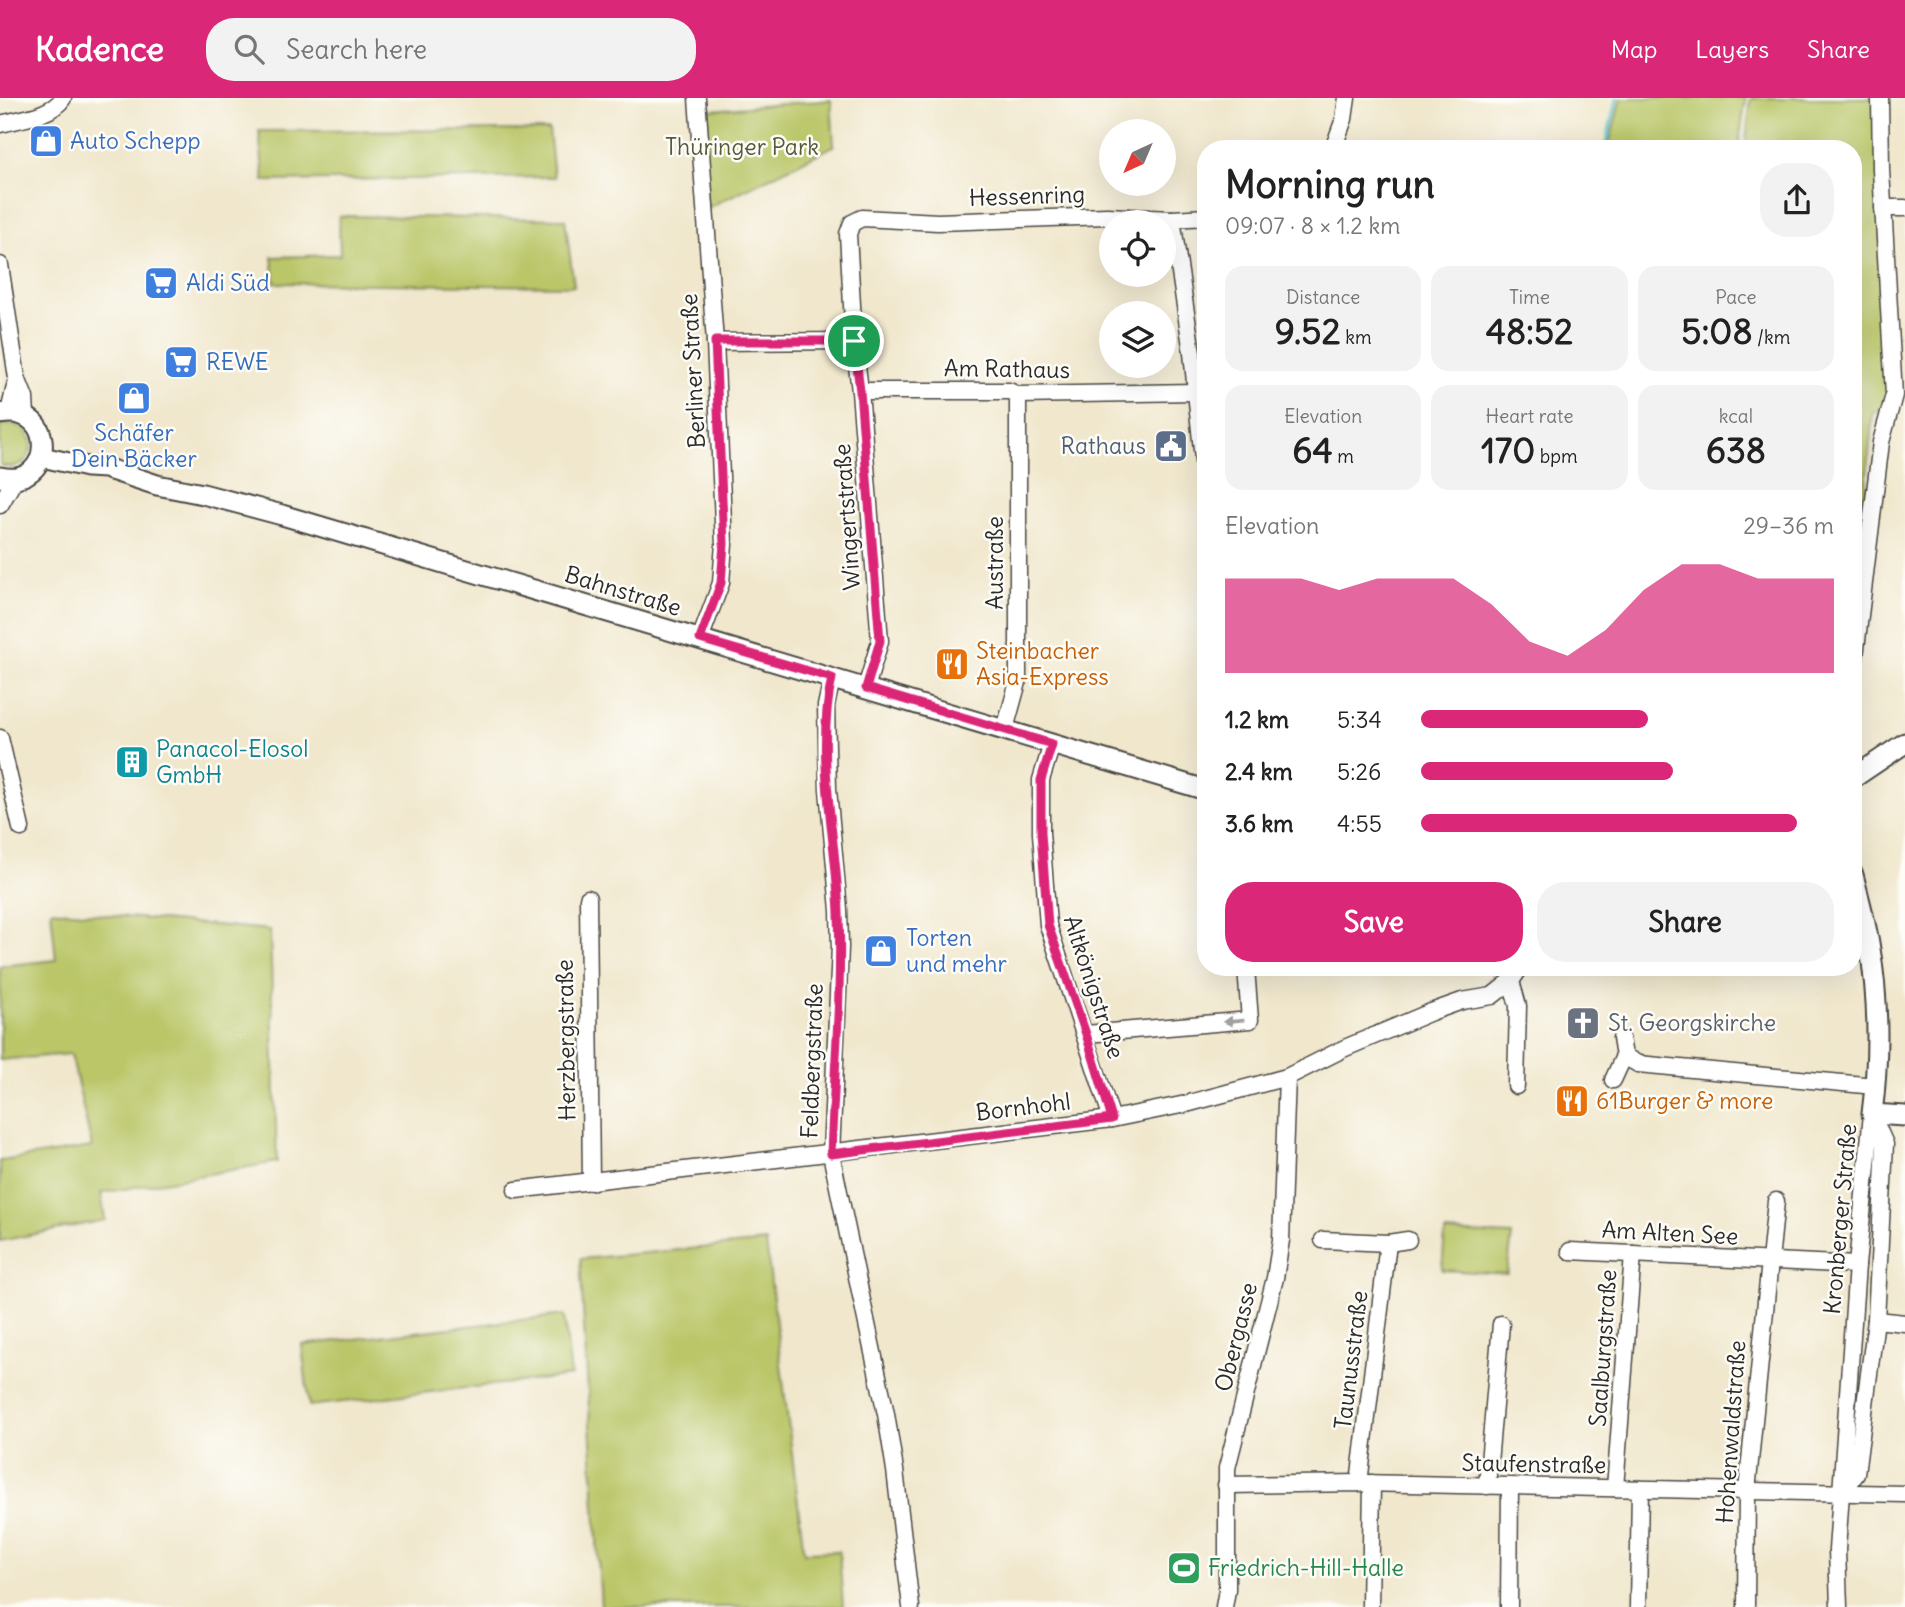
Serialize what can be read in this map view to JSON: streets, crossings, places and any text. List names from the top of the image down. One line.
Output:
{"streets":{"main road":["Bahnstraße"],"street":["Hessenring","Am Rathaus","Berliner Straße","Wingertstraße","Austraße","Altkönigstraße","Herzbergstraße","Feldbergstraße","Bornhohl","Kronberger Straße","Am Alten See","Obergasse","Saalburgstraße","Taunusstraße","Hohenwaldstraße","Staufenstraße"]},"crossings":[["Hessenring","Wingertstraße"],["Am Rathaus","Wingertstraße"],["Am Rathaus","Austraße"],["Berliner Straße","Bahnstraße"],["Wingertstraße","Bahnstraße"],["Austraße","Bahnstraße"],["Bahnstraße","Altkönigstraße"],["Bahnstraße","Feldbergstraße"],["Altkönigstraße","Bornhohl"],["Herzbergstraße","Bornhohl"],["Feldbergstraße","Bornhohl"],["Bornhohl","Obergasse"],["Kronberger Straße","Am Alten See"],["Kronberger Straße","Staufenstraße"],["Am Alten See","Saalburgstraße"],["Am Alten See","Hohenwaldstraße"],["Obergasse","Staufenstraße"],["Saalburgstraße","Staufenstraße"],["Taunusstraße","Staufenstraße"],["Hohenwaldstraße","Staufenstraße"]],"parks":["Thüringer Park"],"places":{"shop":["Auto Schepp","Schäfer Dein Bäcker","Torten und mehr"],"supermarket":["Aldi Süd","REWE"],"public building":["Rathaus"],"restaurant":["Steinbacher Asia-Express","61Burger & more"],"building":["Panacol-Elosol GmbH"],"church":["St. Georgskirche"],"sports":["Friedrich-Hill-Halle"]},"north":"bottom left","page":{"header":"Kadence","search":"Search here","nav":["Map","Layers","Share"],"heading":["Morning run","09:07 · 8 × 1.2 km"],"stats":[["Distance","9.52 km"],["Time","48:52"],["Pace","5:08 /km"],["Elevation","64 m"],["Heart rate","170 bpm"],["kcal","638"]],"chart":["Elevation","29–36 m"],"list":[{"name":"1.2 km","note":"5:34"},{"name":"2.4 km","note":"5:26"},{"name":"3.6 km","note":"4:55"}],"buttons":["Save","Share"]}}
